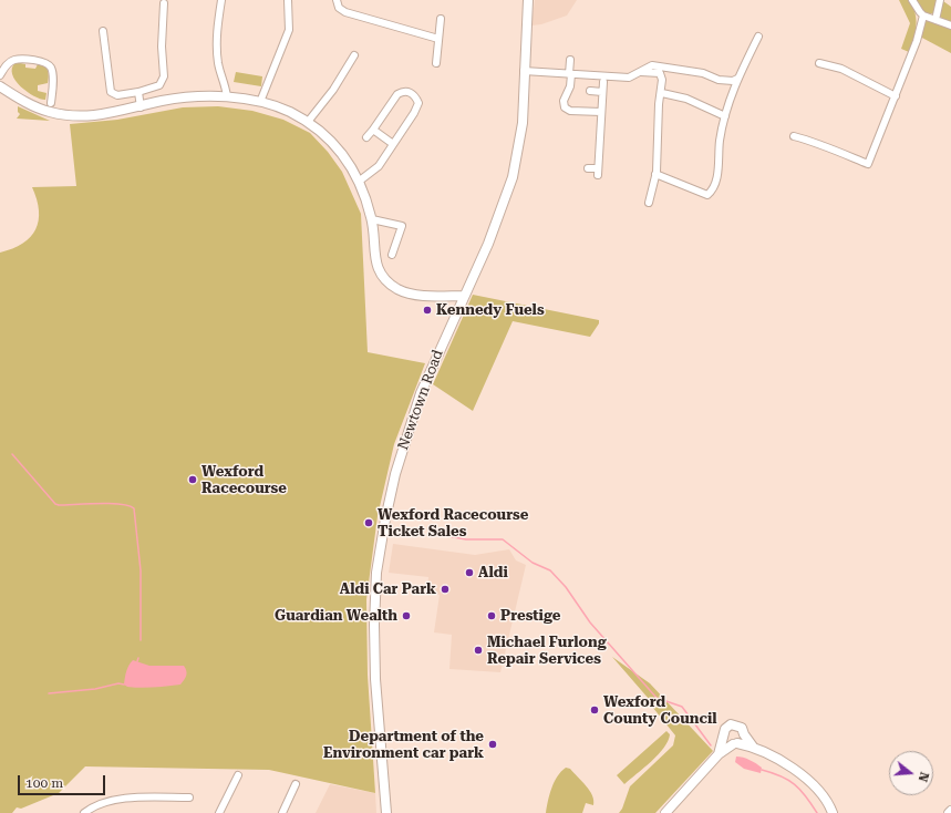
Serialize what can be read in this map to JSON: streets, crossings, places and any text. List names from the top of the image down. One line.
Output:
{"streets":{"street":["Newtown Road"]},"places":["Kennedy Fuels","Wexford Racecourse","Wexford Racecourse Ticket Sales","Aldi","Aldi Car Park","Guardian Wealth","Prestige","Michael Furlong Repair Services","Wexford County Council","Department of the Environment car park"],"scale_bar":"100 m","north":"right"}
